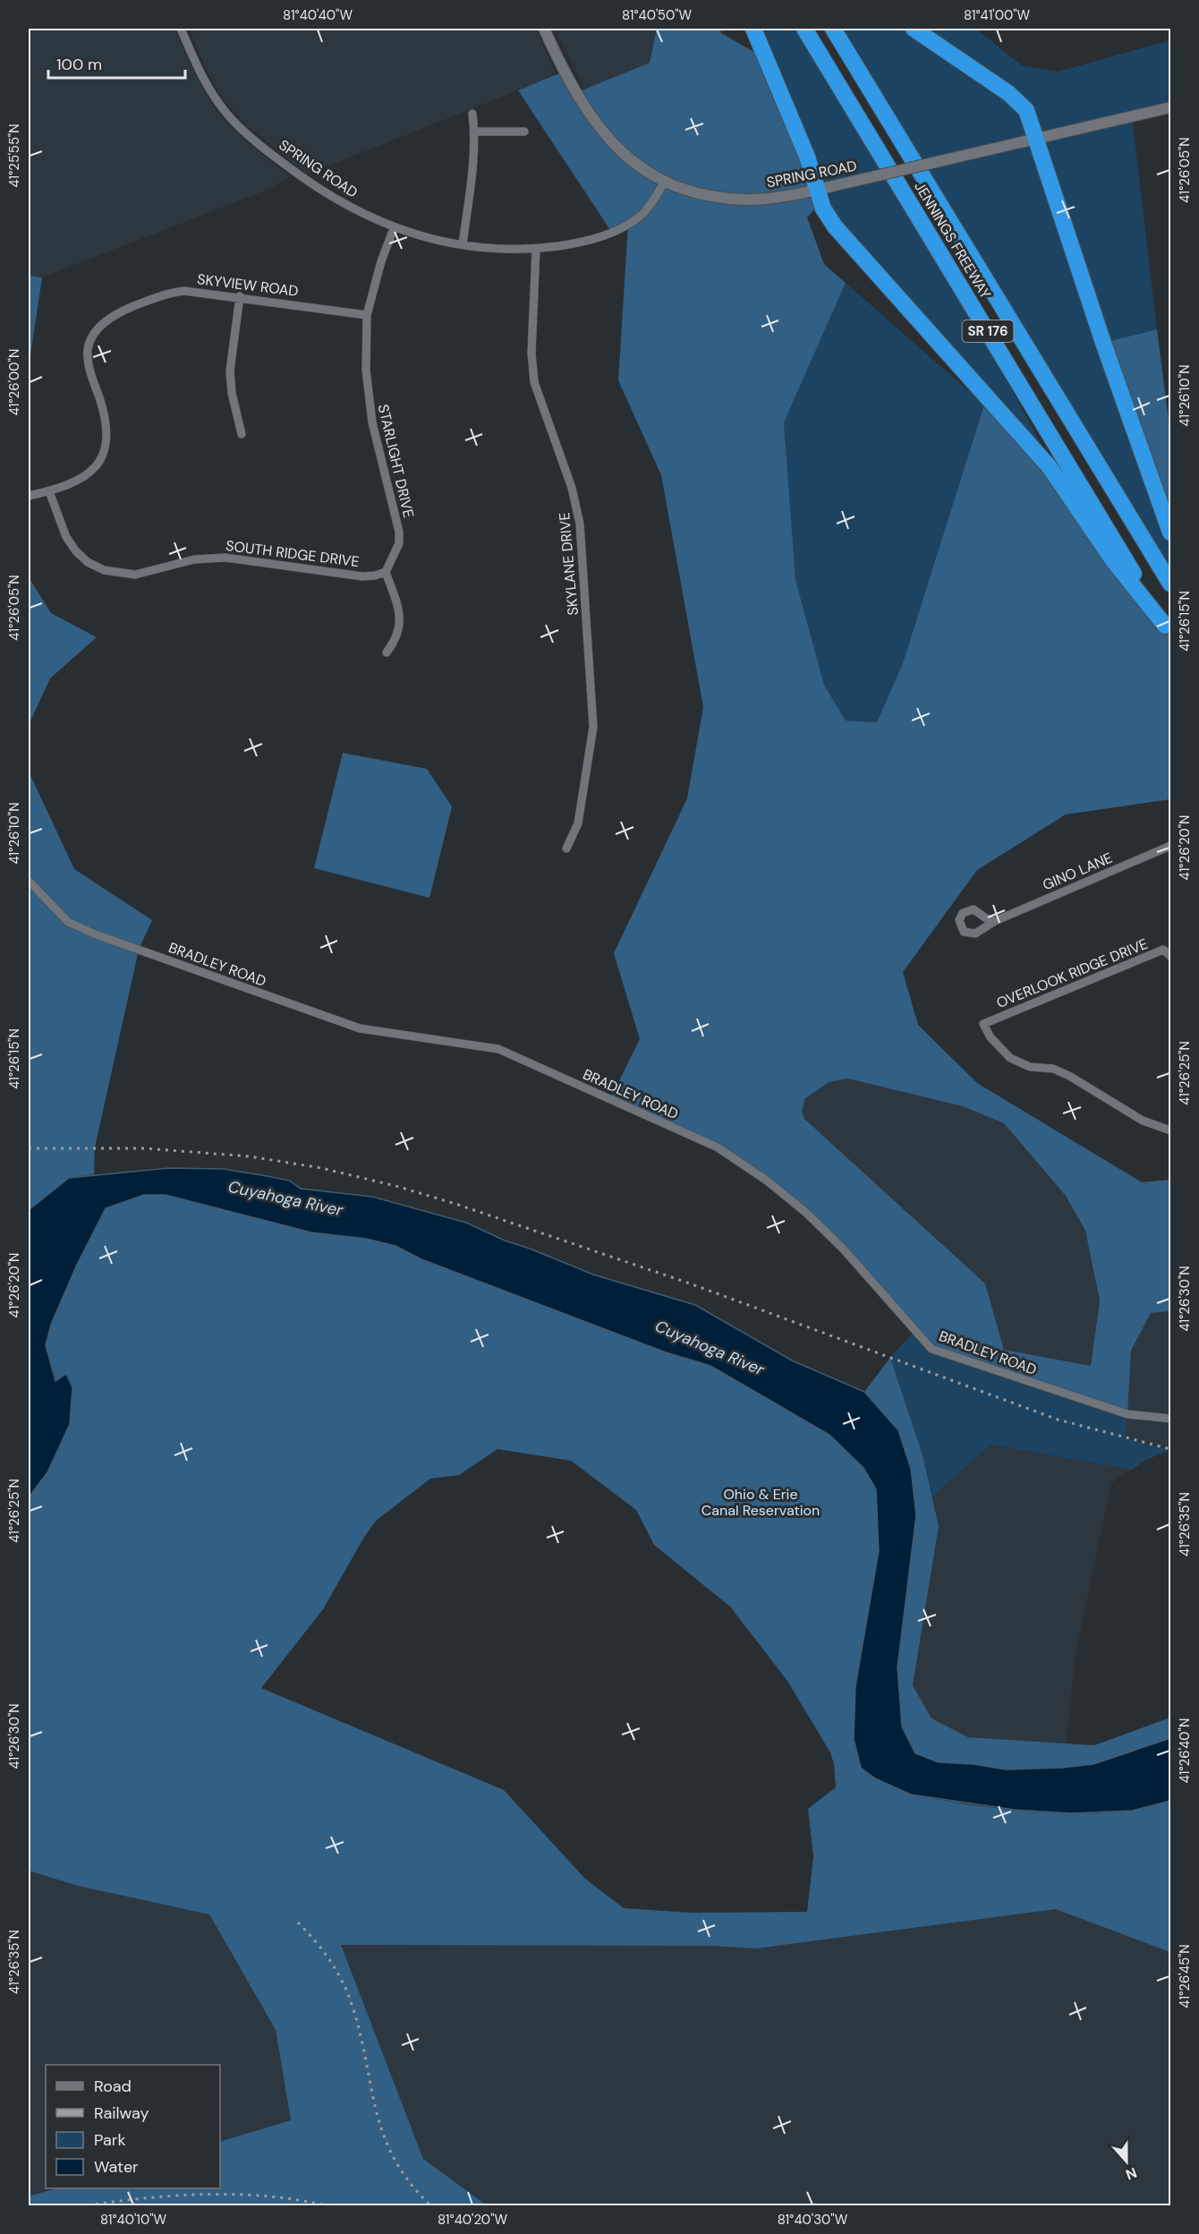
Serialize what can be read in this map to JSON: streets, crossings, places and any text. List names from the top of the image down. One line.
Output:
{"streets":{"highway":["JENNINGS FREEWAY","SR 176"],"street":["SPRING ROAD","SKYVIEW ROAD","STARLIGHT DRIVE","SOUTH RIDGE DRIVE","SKYLANE DRIVE","GINO LANE","BRADLEY ROAD","OVERLOOK RIDGE DRIVE"]},"crossings":[["SPRING ROAD","STARLIGHT DRIVE"],["SPRING ROAD","SKYLANE DRIVE"],["SKYVIEW ROAD","STARLIGHT DRIVE"],["SKYVIEW ROAD","SOUTH RIDGE DRIVE"],["STARLIGHT DRIVE","SOUTH RIDGE DRIVE"]],"water":["Cuyahoga River"],"parks":["Ohio & Erie Canal Reservation"],"legend":["Road","Railway","Park","Water"],"scale_bar":"100 m","north":"bottom","coordinates":["81°40'40\"W","81°40'50\"W","81°41'00\"W","41°25'55\"N","41°26'05\"N","41°26'00\"N","41°26'10\"N","41°26'15\"N","41°26'20\"N","41°26'25\"N","41°26'30\"N","41°26'35\"N","41°26'40\"N","41°26'45\"N","81°40'10\"W","81°40'20\"W","81°40'30\"W"]}
